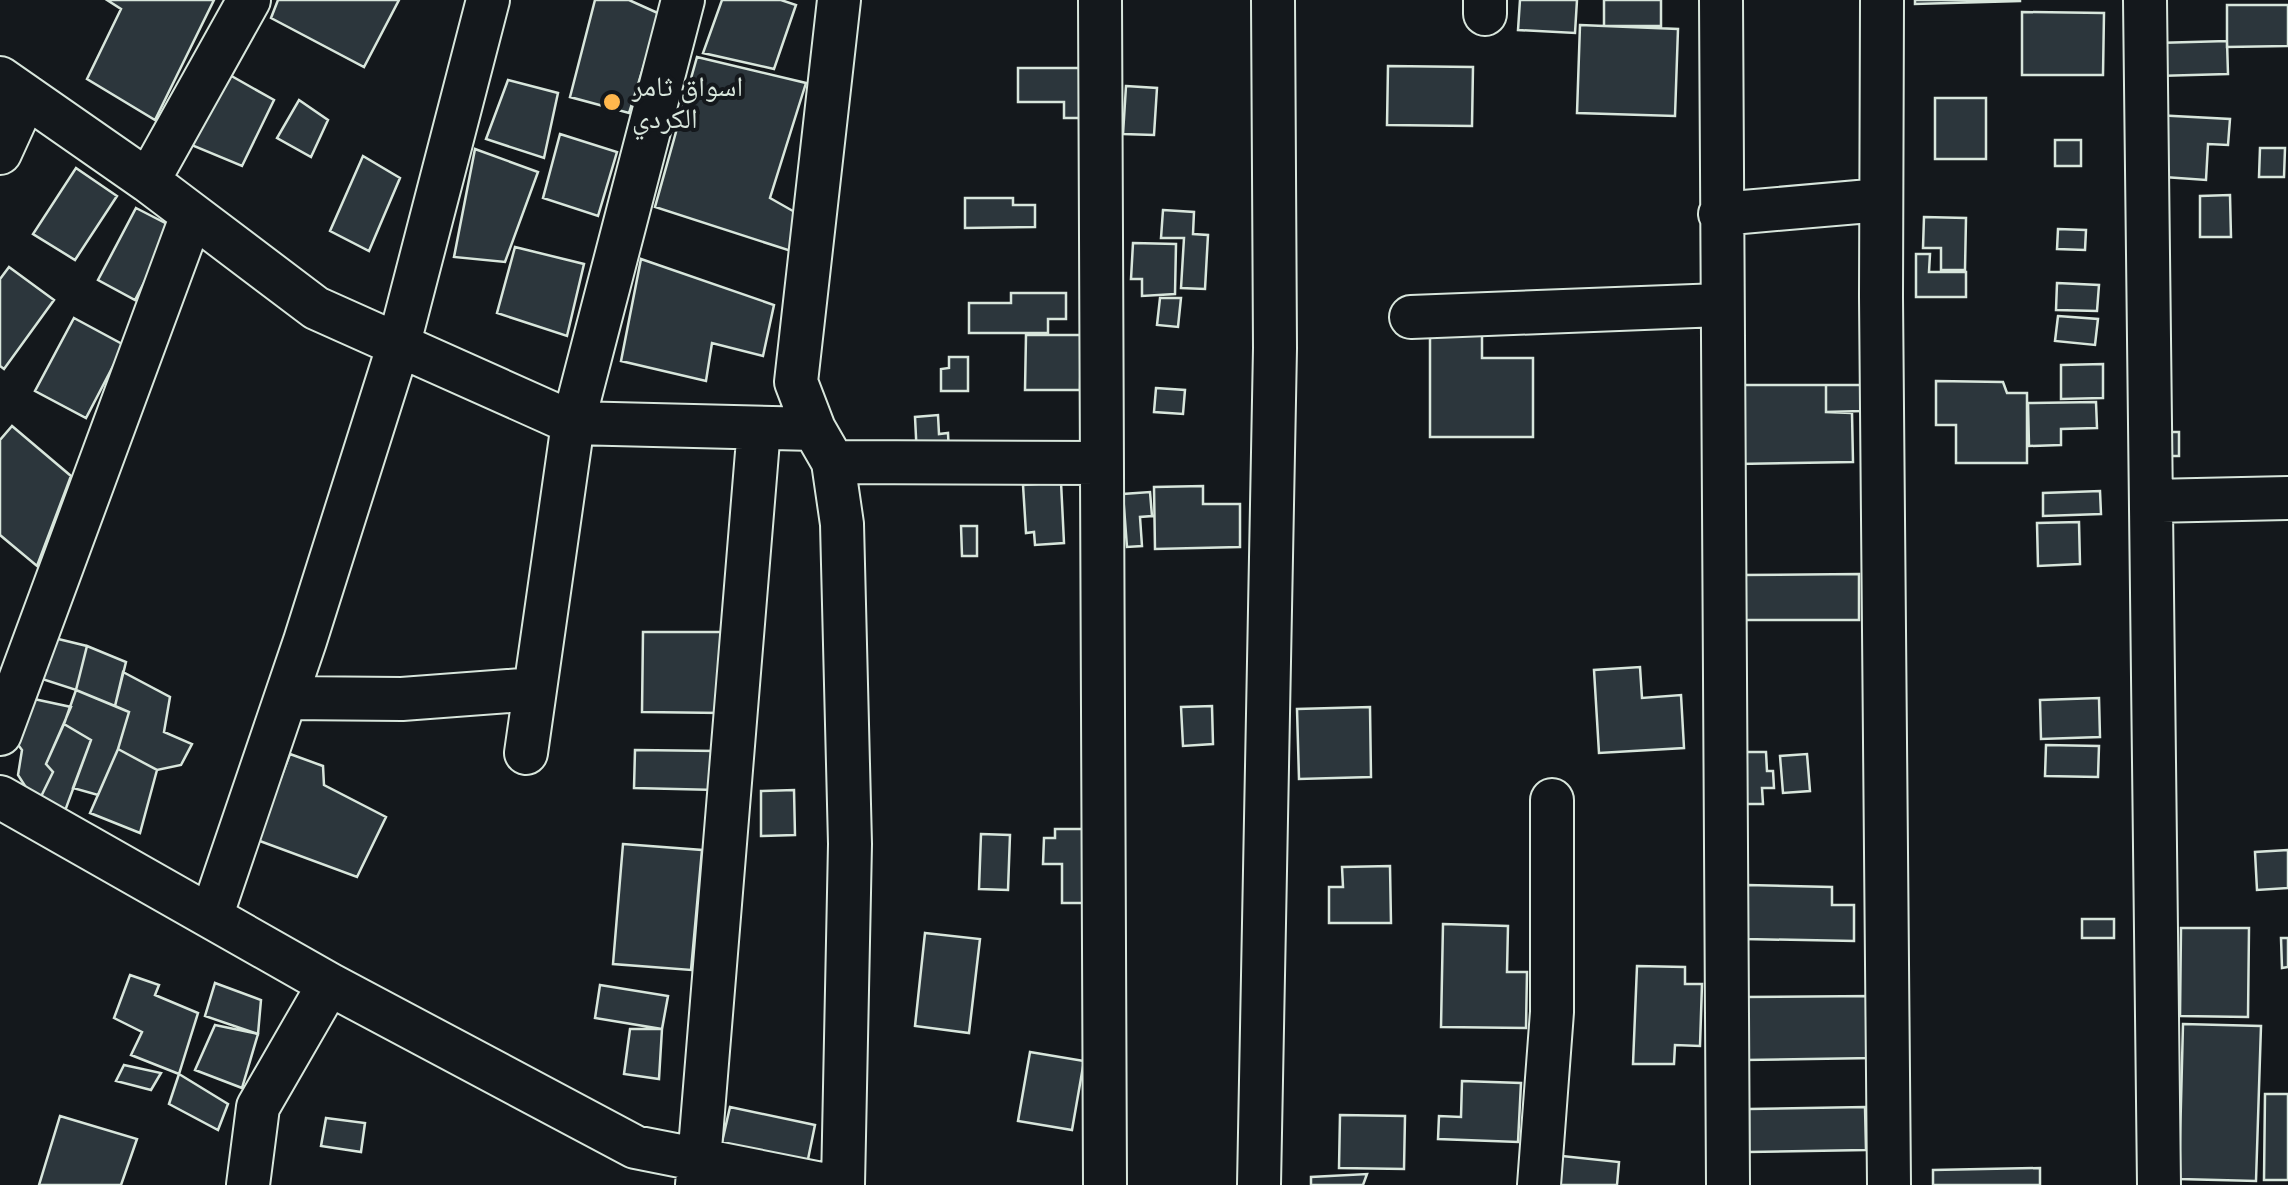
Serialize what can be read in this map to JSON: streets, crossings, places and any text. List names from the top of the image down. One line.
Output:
{"places":["اسواق ثامر الكردي"]}
